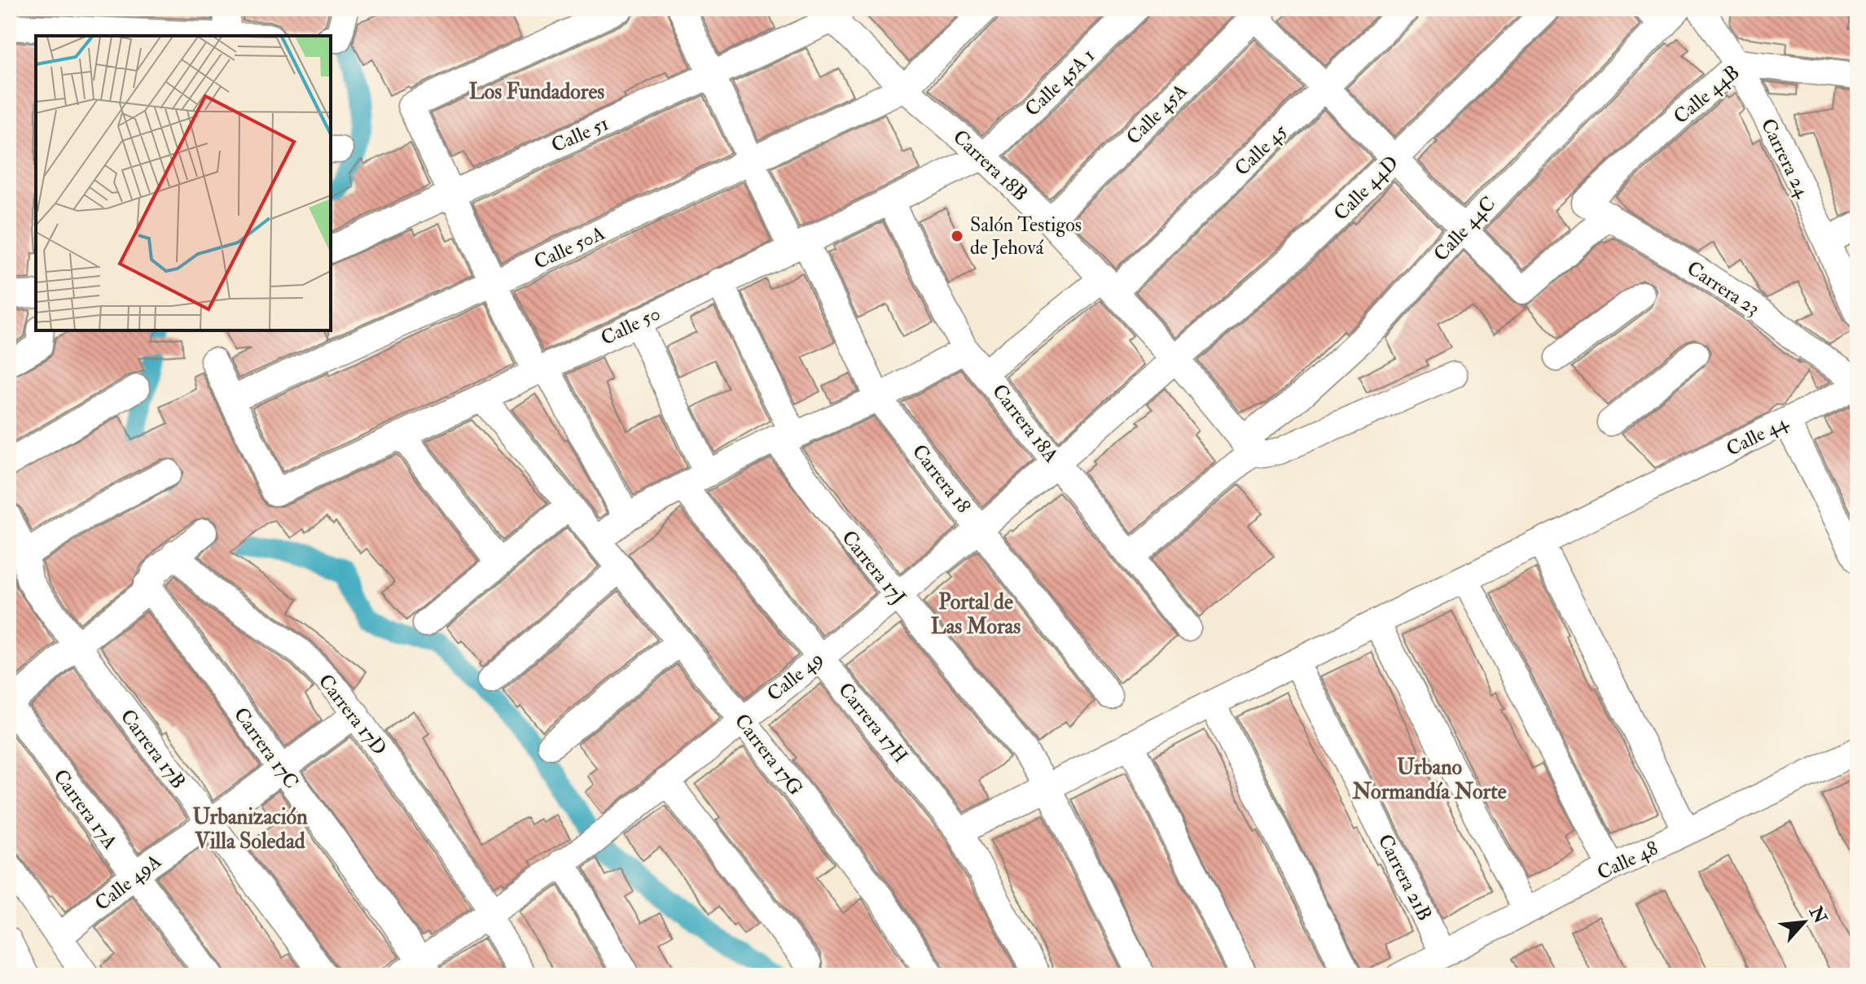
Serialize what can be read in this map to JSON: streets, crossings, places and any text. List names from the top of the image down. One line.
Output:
{"streets":{"street":["Calle 45A 1","Calle 44B","Calle 45A","Calle 51","Calle 45","Carrera 24","Carrera 18B","Calle 44D","Calle 44C","Calle 50A","Carrera 23","Calle 50","Carrera 18A","Calle 44","Carrera 18","Carrera 17J","Calle 49","Carrera 17D","Carrera 17H","Carrera 17C","Carrera 17B","Carrera 17G","Carrera 17A","Calle 48","Carrera 21B","Calle 49A"]},"crossings":[["Calle 45A 1","Carrera 18B"],["Calle 45A 1","Calle 50"],["Calle 44B","Carrera 24"],["Calle 44B","Carrera 23"],["Calle 45A","Carrera 18B"],["Calle 51","Carrera 18B"],["Calle 45","Carrera 18B"],["Calle 45","Carrera 18A"],["Carrera 18B","Calle 44D"],["Carrera 18B","Calle 44C"],["Carrera 18B","Calle 50A"],["Carrera 18B","Calle 50"],["Carrera 18B","Calle 49"],["Calle 44D","Calle 49"],["Calle 44C","Carrera 18A"],["Calle 50A","Calle 50"],["Calle 50","Carrera 18A"],["Calle 50","Carrera 18"],["Calle 50","Carrera 17J"],["Calle 50","Carrera 17G"],["Carrera 18A","Calle 49"],["Calle 44","Carrera 17J"],["Calle 44","Carrera 17H"],["Calle 44","Carrera 21B"],["Carrera 18","Calle 49"],["Carrera 17J","Calle 49"],["Calle 49","Carrera 17D"],["Calle 49","Carrera 17H"],["Calle 49","Carrera 17C"],["Calle 49","Carrera 17G"],["Carrera 17D","Calle 49A"],["Carrera 17C","Calle 49A"],["Carrera 17B","Calle 49A"],["Carrera 17A","Calle 49A"],["Calle 48","Carrera 21B"]],"districts":["Los Fundadores","Portal de Las Moras","Urbano Normandía Norte","Urbanización Villa Soledad"],"places":["Salón Testigos de Jehová"],"north":"top right"}
